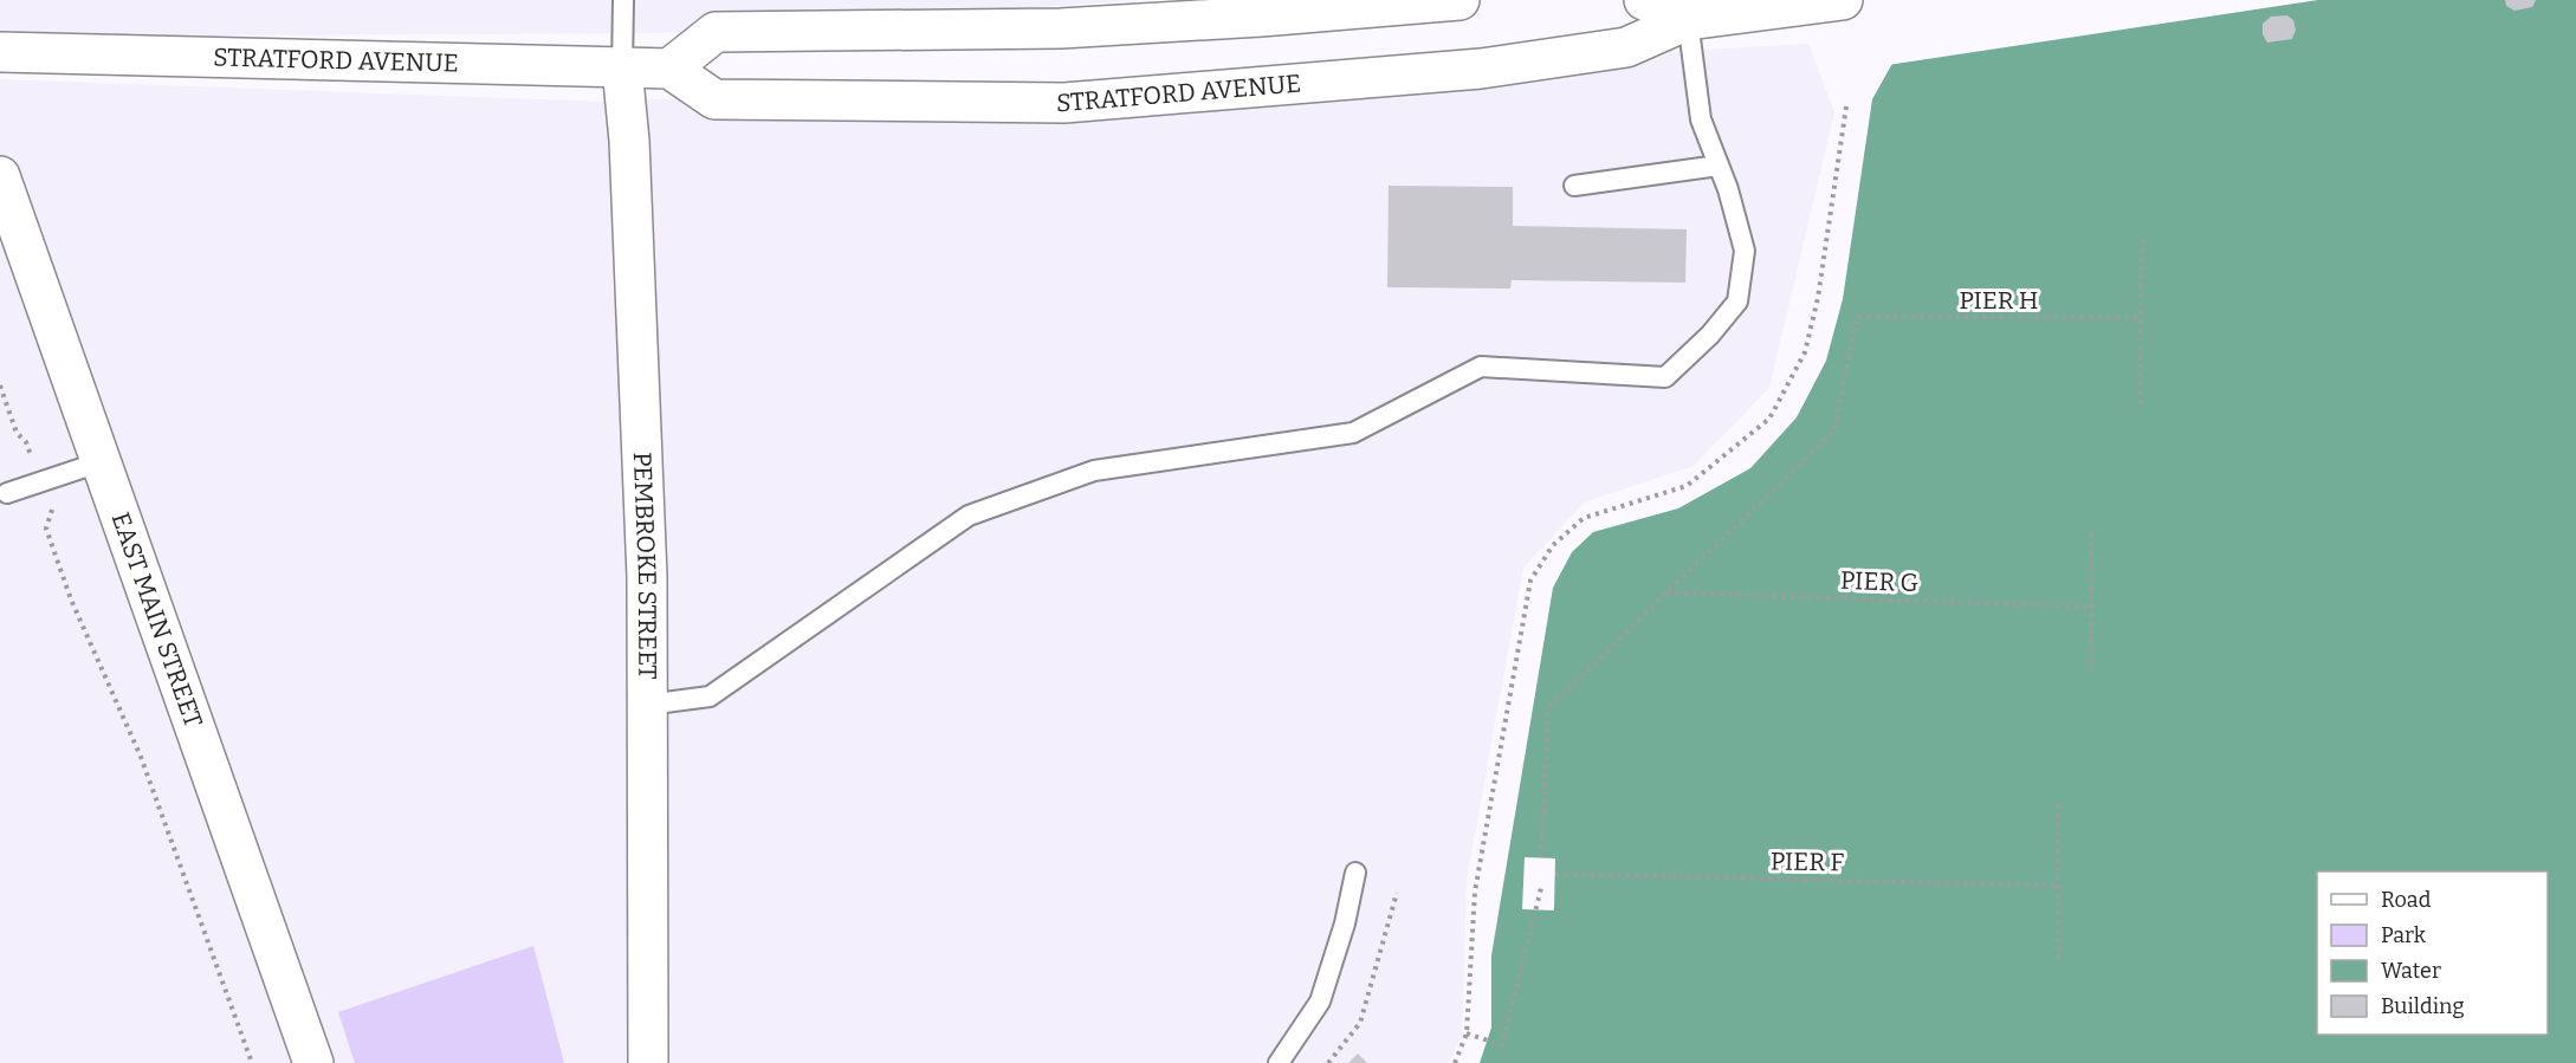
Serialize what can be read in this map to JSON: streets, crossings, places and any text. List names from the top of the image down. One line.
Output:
{"streets":{"main road":["STRATFORD AVENUE","PEMBROKE STREET","EAST MAIN STREET"],"path":["PIER H","PIER G","PIER F"]},"crossings":[["STRATFORD AVENUE","PEMBROKE STREET"],["PIER H","PIER G"]],"legend":["Road","Park","Water","Building"]}
